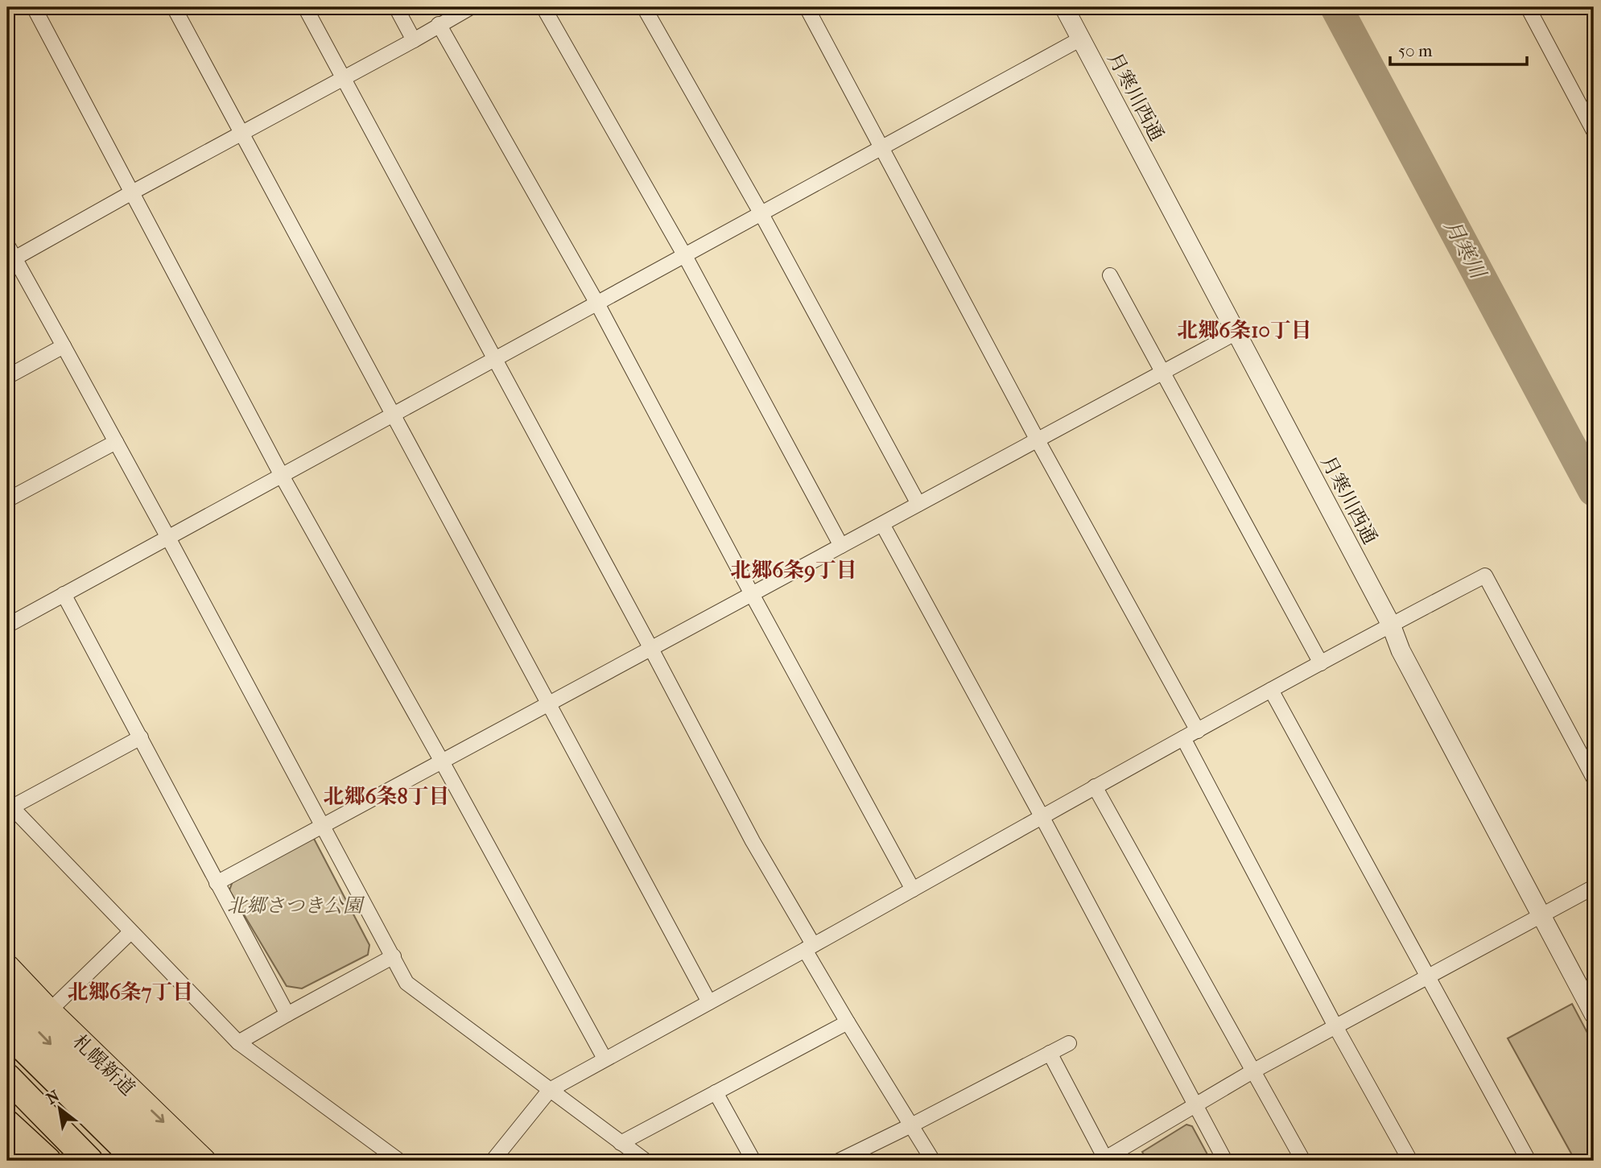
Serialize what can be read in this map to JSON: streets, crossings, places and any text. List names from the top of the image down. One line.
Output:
{"streets":{"highway":["札幌新道"],"street":["月寒川西通"]},"districts":["北郷6条10丁目","北郷6条9丁目","北郷6条8丁目","北郷6条7丁目"],"water":["月寒川"],"parks":["北郷さつき公園"],"scale_bar":"50 m","north":"top left"}
